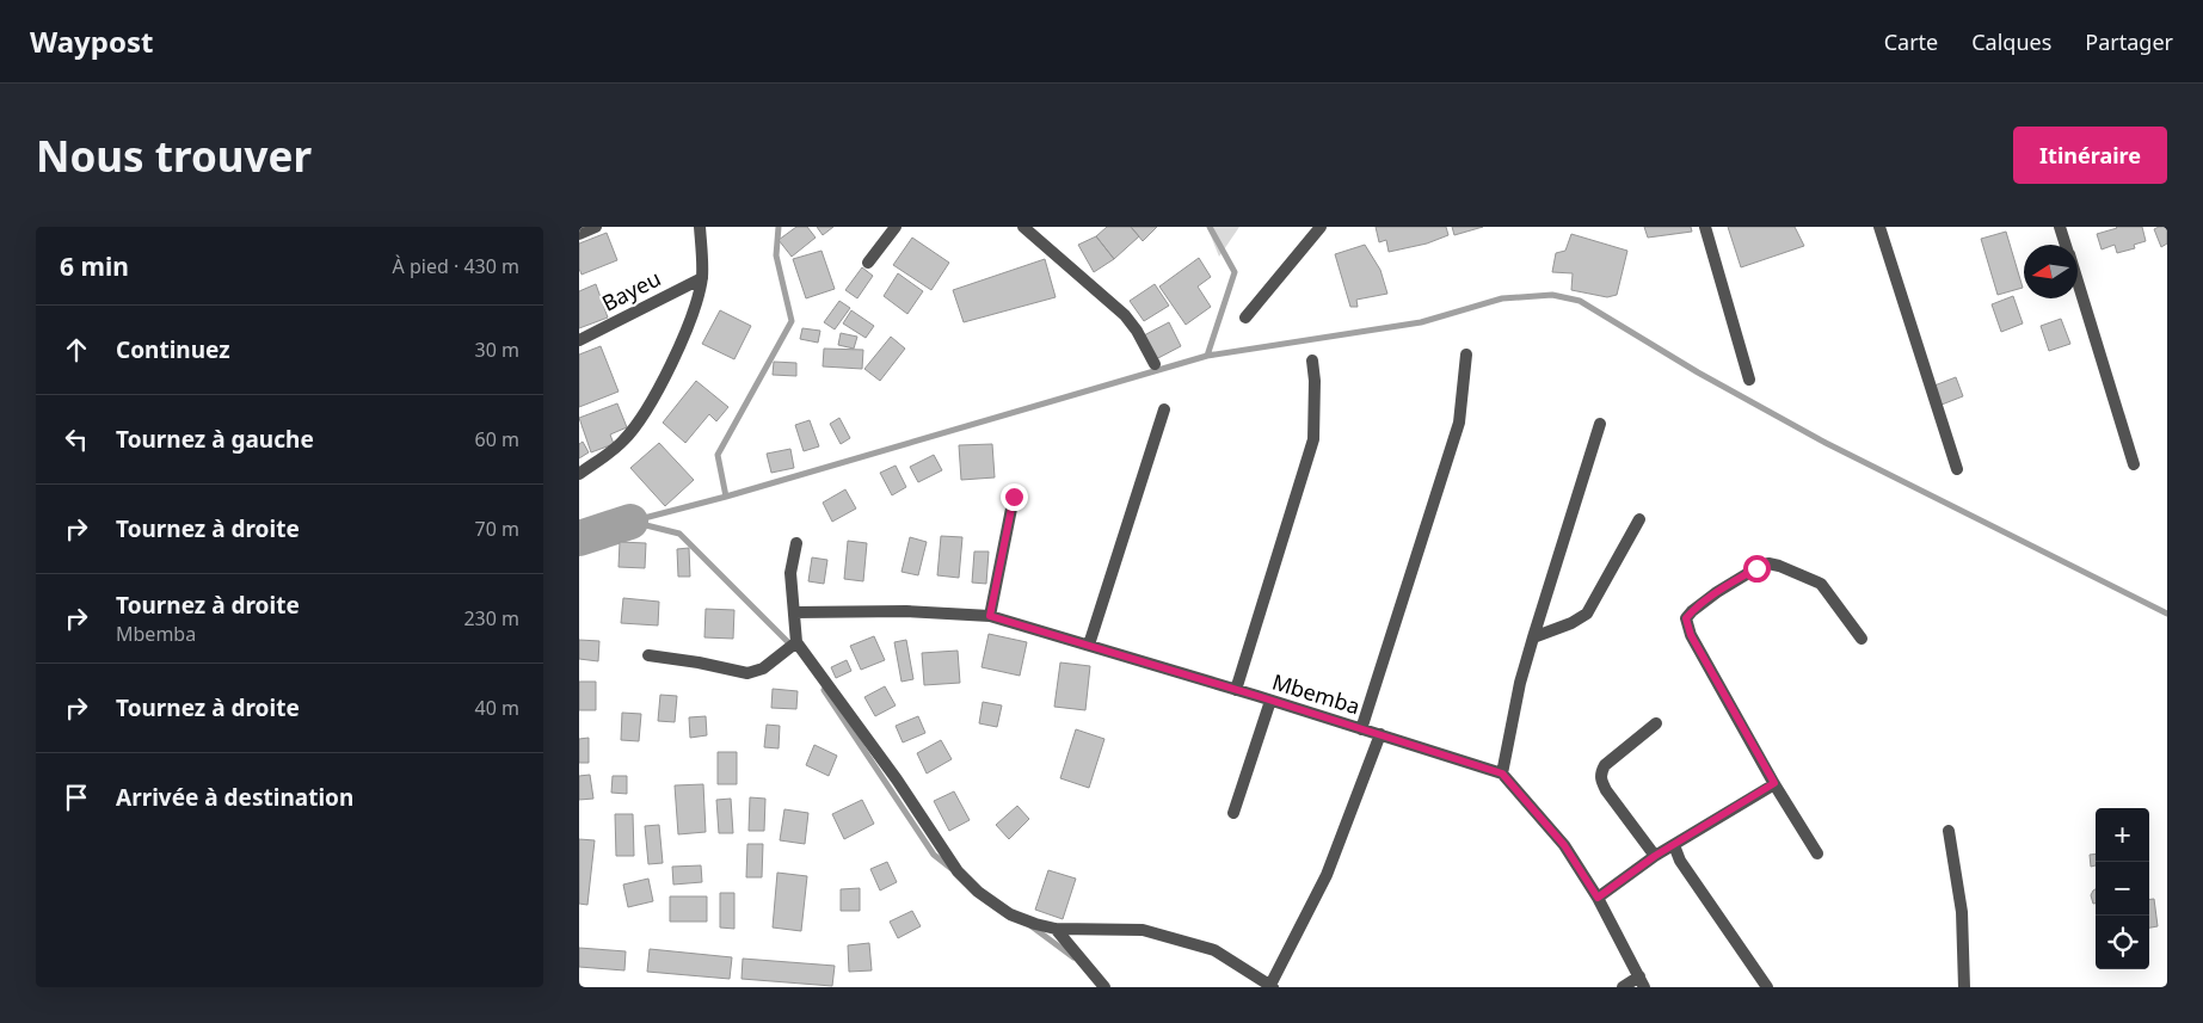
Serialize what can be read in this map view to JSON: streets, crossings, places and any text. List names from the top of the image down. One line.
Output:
{"streets":{"street":["Bayeu","Mbemba"]},"north":"left","page":{"header":"Waypost","nav":["Carte","Calques","Partager"],"buttons":"Itinéraire","title":"Nous trouver","heading":["6 min","À pied · 430 m"],"list":[["Continuez","30 m"],["Tournez à gauche","60 m"],["Tournez à droite","70 m"],["Tournez à droite","Mbemba","230 m"],["Tournez à droite","40 m"],"Arrivée à destination"],"map_buttons":["+","−"]}}
